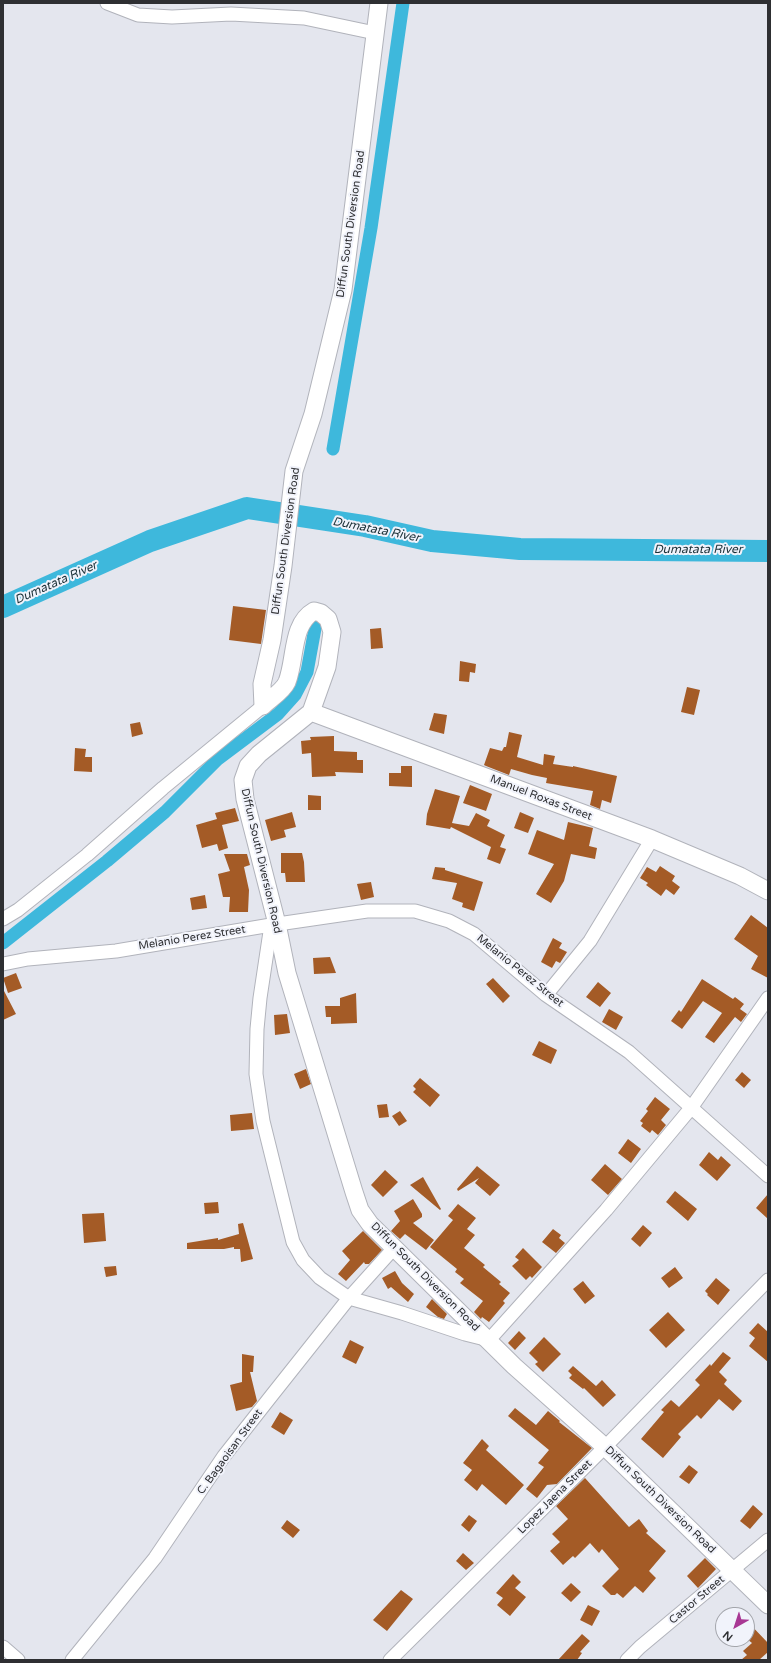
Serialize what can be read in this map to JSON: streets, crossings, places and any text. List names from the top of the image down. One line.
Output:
{"streets":{"street":["Diffun South Diversion Road","Manuel Roxas Street","Melanio Perez Street","C. Bagaoisan Street","Lopez Jaena Street","Castor Street"]},"crossings":[["Diffun South Diversion Road","Manuel Roxas Street"],["Diffun South Diversion Road","Melanio Perez Street"],["Diffun South Diversion Road","C. Bagaoisan Street"],["Diffun South Diversion Road","Lopez Jaena Street"],["Diffun South Diversion Road","Castor Street"]],"water":["Dumatata River"],"north":"bottom left"}
